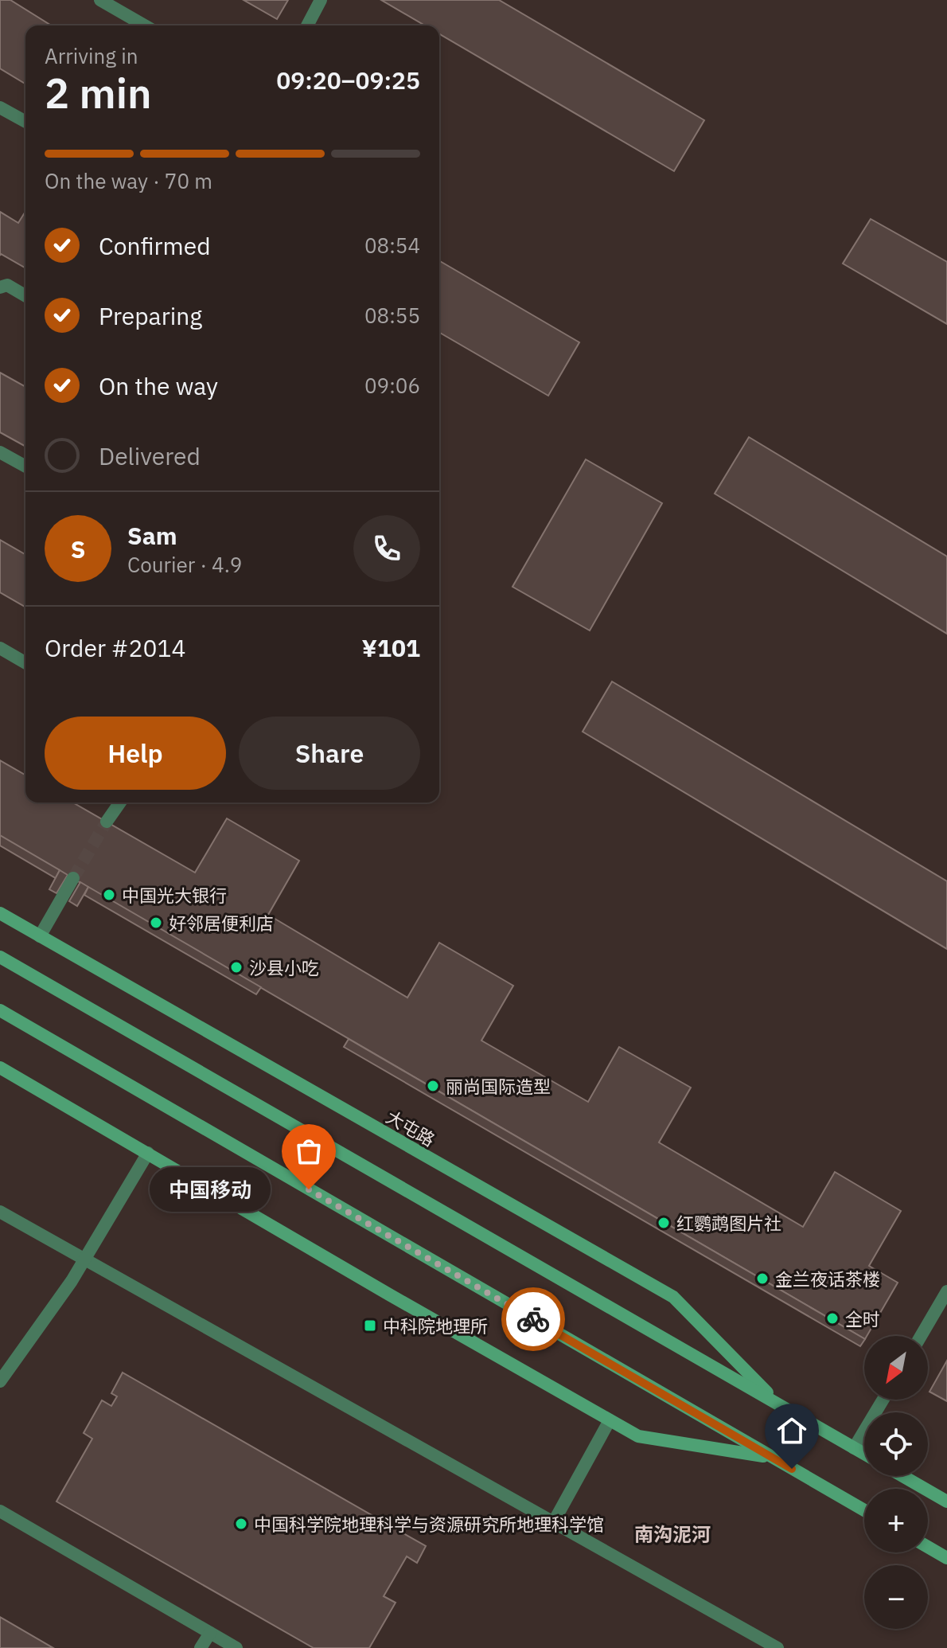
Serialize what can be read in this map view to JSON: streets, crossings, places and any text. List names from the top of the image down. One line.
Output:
{"streets":{"main road":["大屯路"]},"districts":["南沟泥河"],"places":{"other":["中国光大银行","好邻居便利店","沙县小吃","丽尚国际造型","中国移动","红鹦鹉图片社","金兰夜话茶楼","全时","中国科学院地理科学与资源研究所地理科学馆"],"transit":["中科院地理所"]},"north":"bottom left","page":{"heading":["2 min","Arriving in","09:20–09:25"],"panel":["Sam","Courier · 4.9","Order #2014","¥101"],"bar":"On the way · 70 m","list":[["Confirmed","08:54"],["Preparing","08:55"],["On the way","09:06"],"Delivered"],"round":"S","buttons":["Help","Share"],"bubble":"中国移动","map_buttons":["+","−"]}}
